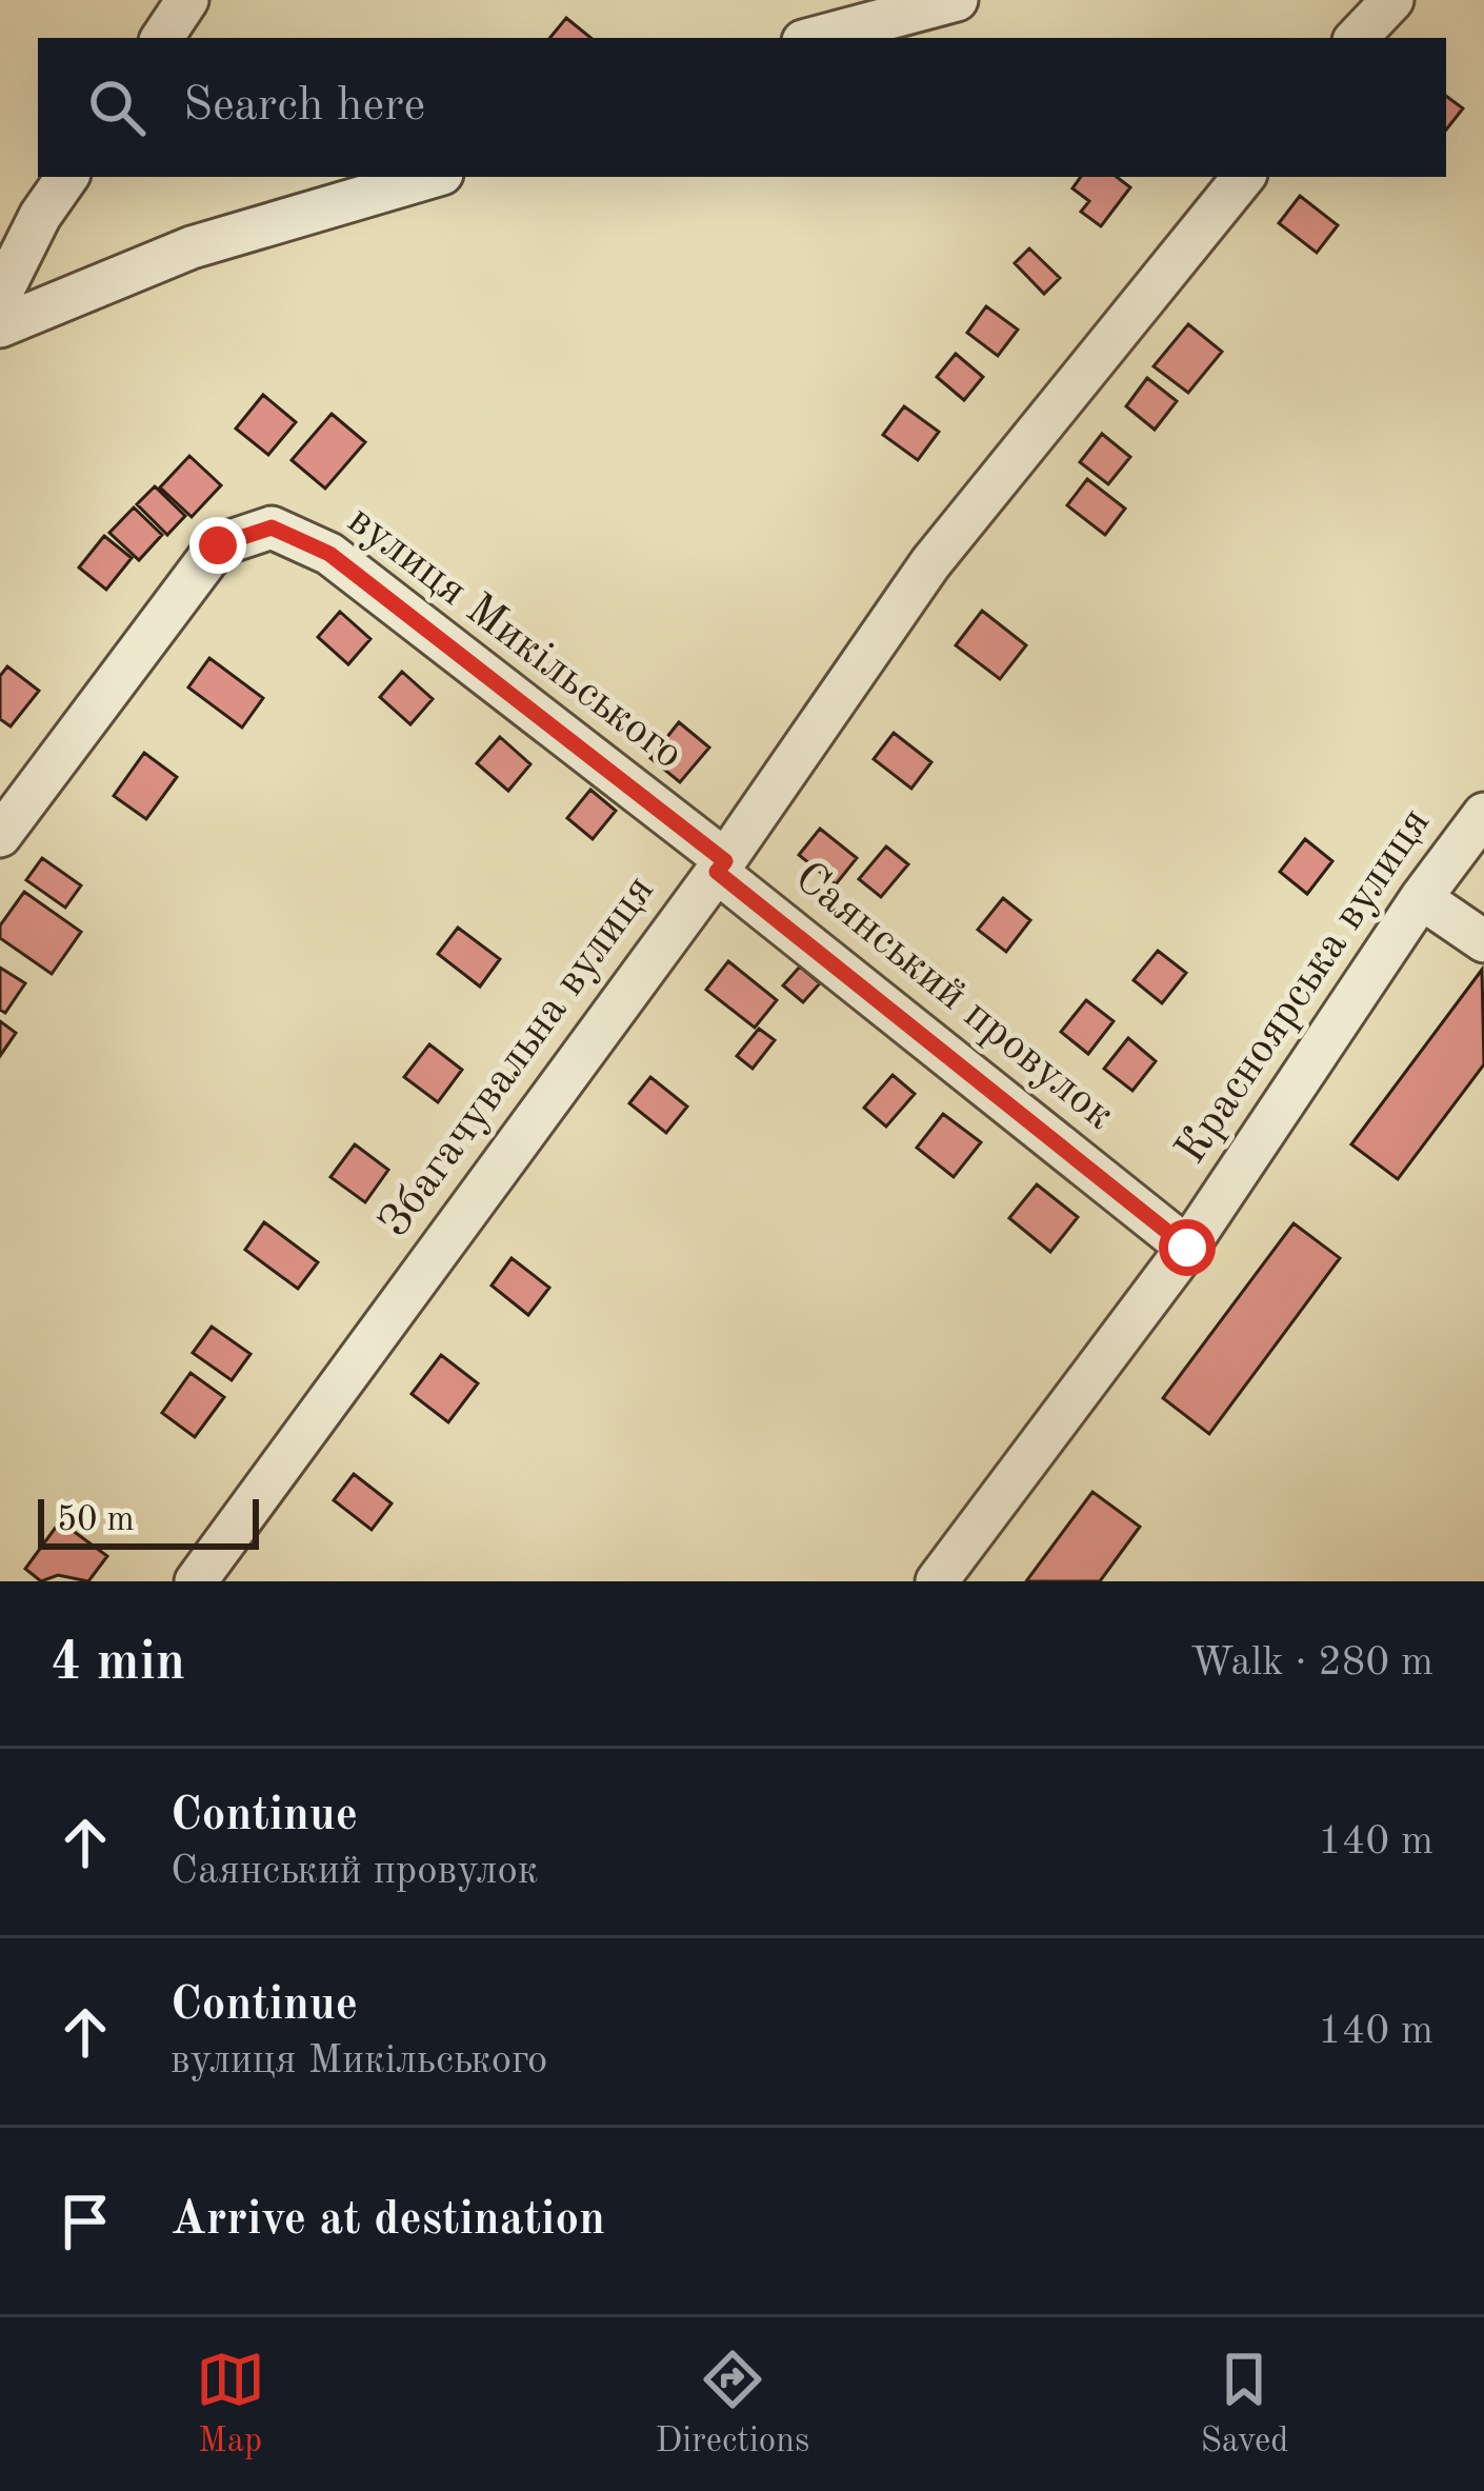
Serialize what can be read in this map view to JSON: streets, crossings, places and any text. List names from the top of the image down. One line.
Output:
{"streets":{"street":["вулиця Микільського","Красноярська вулиця","Саянський провулок","Збагачувальна вулиця"]},"crossings":[["вулиця Микільського","Саянський провулок"],["вулиця Микільського","Збагачувальна вулиця"],["Красноярська вулиця","Саянський провулок"],["Саянський провулок","Збагачувальна вулиця"]],"scale_bar":"50 m","page":{"search":"Search here","scale":"50 m","heading":["4 min","Walk · 280 m"],"list":[["Continue","Саянський провулок","140 m"],["Continue","вулиця Микільського","140 m"],"Arrive at destination"],"nav":["Map","Directions","Saved"]}}
